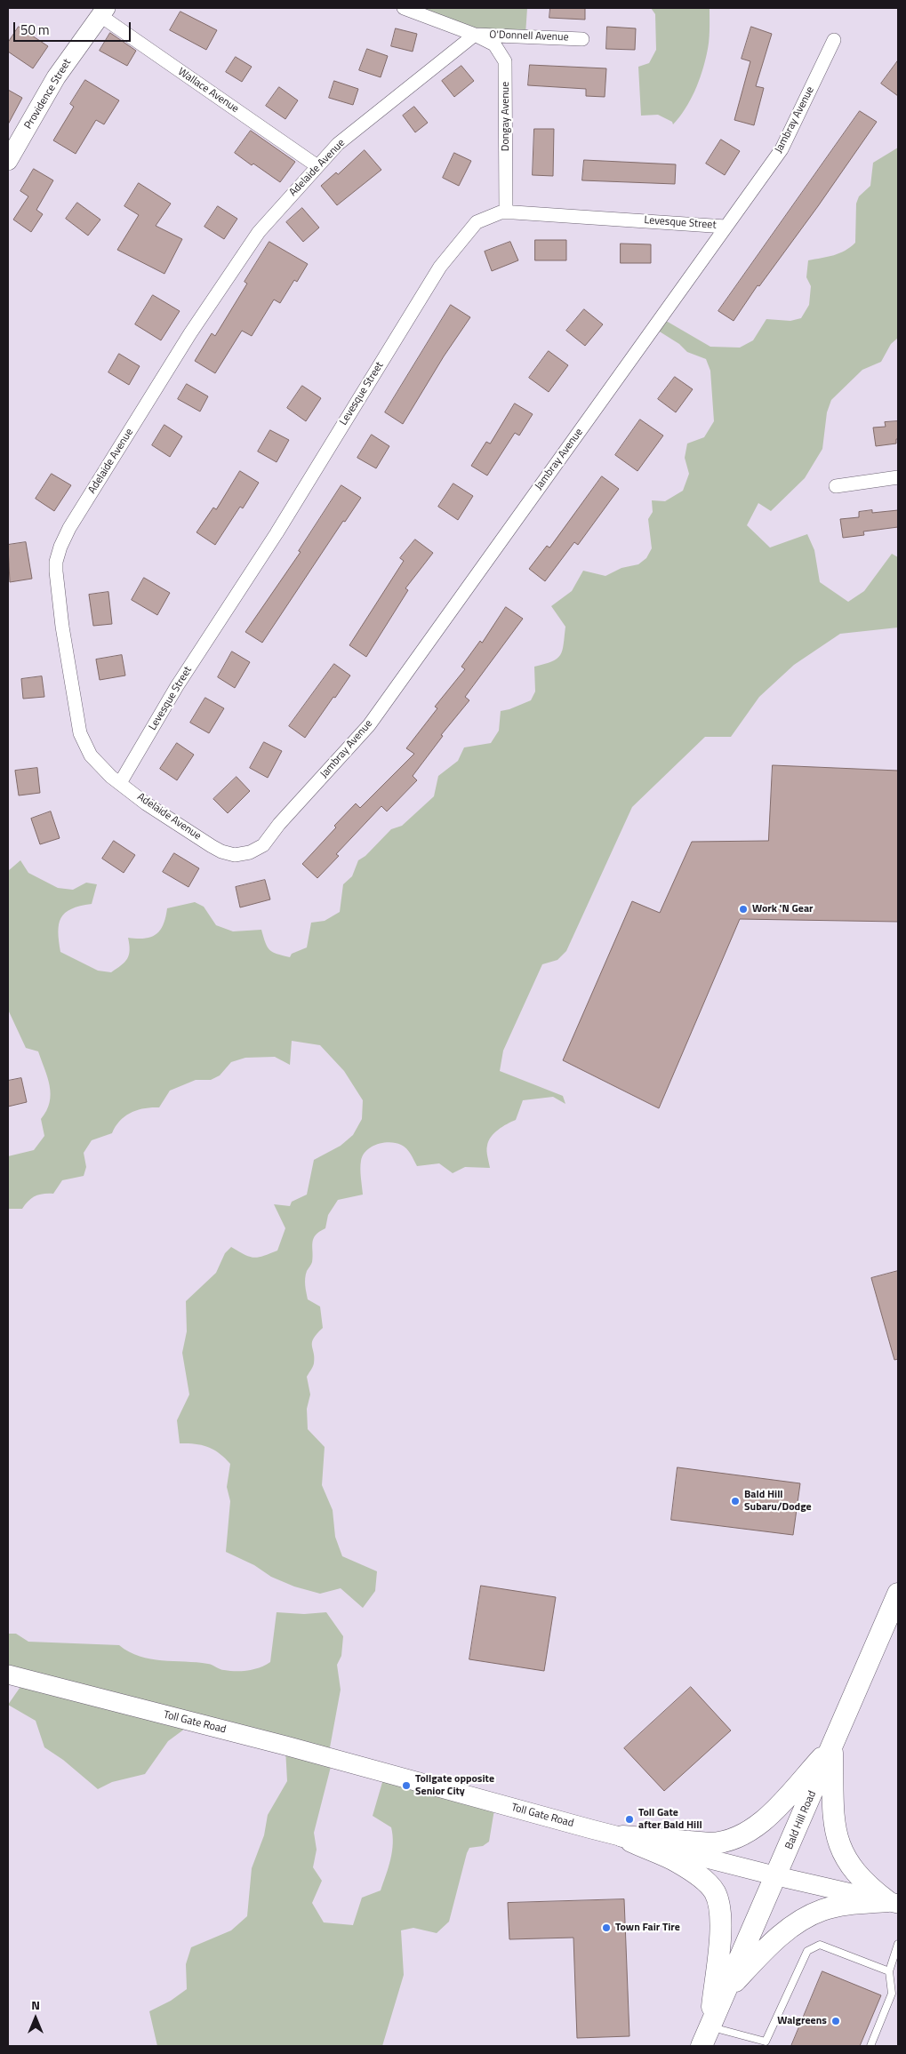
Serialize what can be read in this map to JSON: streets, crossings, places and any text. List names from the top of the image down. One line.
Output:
{"streets":{"main road":["Providence Street","Toll Gate Road","Bald Hill Road"],"street":["O'Donnell Avenue","Wallace Avenue","Dongay Avenue","Jambray Avenue","Adelaide Avenue","Levesque Street"]},"crossings":[["O'Donnell Avenue","Dongay Avenue"],["O'Donnell Avenue","Adelaide Avenue"],["Wallace Avenue","Providence Street"],["Wallace Avenue","Adelaide Avenue"],["Dongay Avenue","Levesque Street"],["Jambray Avenue","Adelaide Avenue"],["Jambray Avenue","Levesque Street"],["Adelaide Avenue","Levesque Street"],["Toll Gate Road","Bald Hill Road"]],"places":["Work 'N Gear","Bald Hill Subaru/Dodge","Tollgate opposite Senior City","Toll Gate after Bald Hill","Town Fair Tire","Walgreens"],"scale_bar":"50 m","north":"top"}
